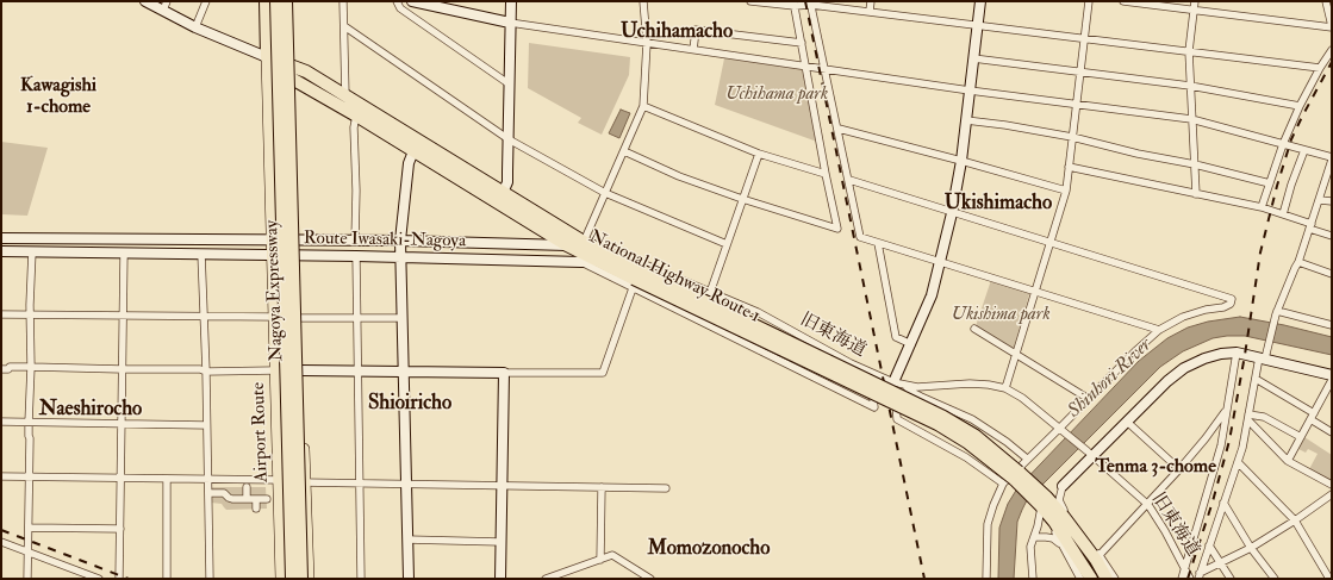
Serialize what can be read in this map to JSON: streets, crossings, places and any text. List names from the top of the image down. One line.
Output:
{"streets":{"highway":["National Highway Route 1","Nagoya Expressway"],"main road":["Airport Route"],"street":["Route Iwasaki-Nagoya","旧東海道"]},"crossings":[["Route Iwasaki-Nagoya","National Highway Route 1"],["Route Iwasaki-Nagoya","旧東海道"],["Route Iwasaki-Nagoya","Airport Route"],["National Highway Route 1","旧東海道"],["National Highway Route 1","Airport Route"]],"districts":["Uchihamacho","Kawagishi 1-chome","Ukishimacho","Shioiricho","Naeshirocho","Tenma 3-chome","Momozonocho"],"water":["Shinhori River"],"parks":["Uchihama park","Ukishima park"]}
